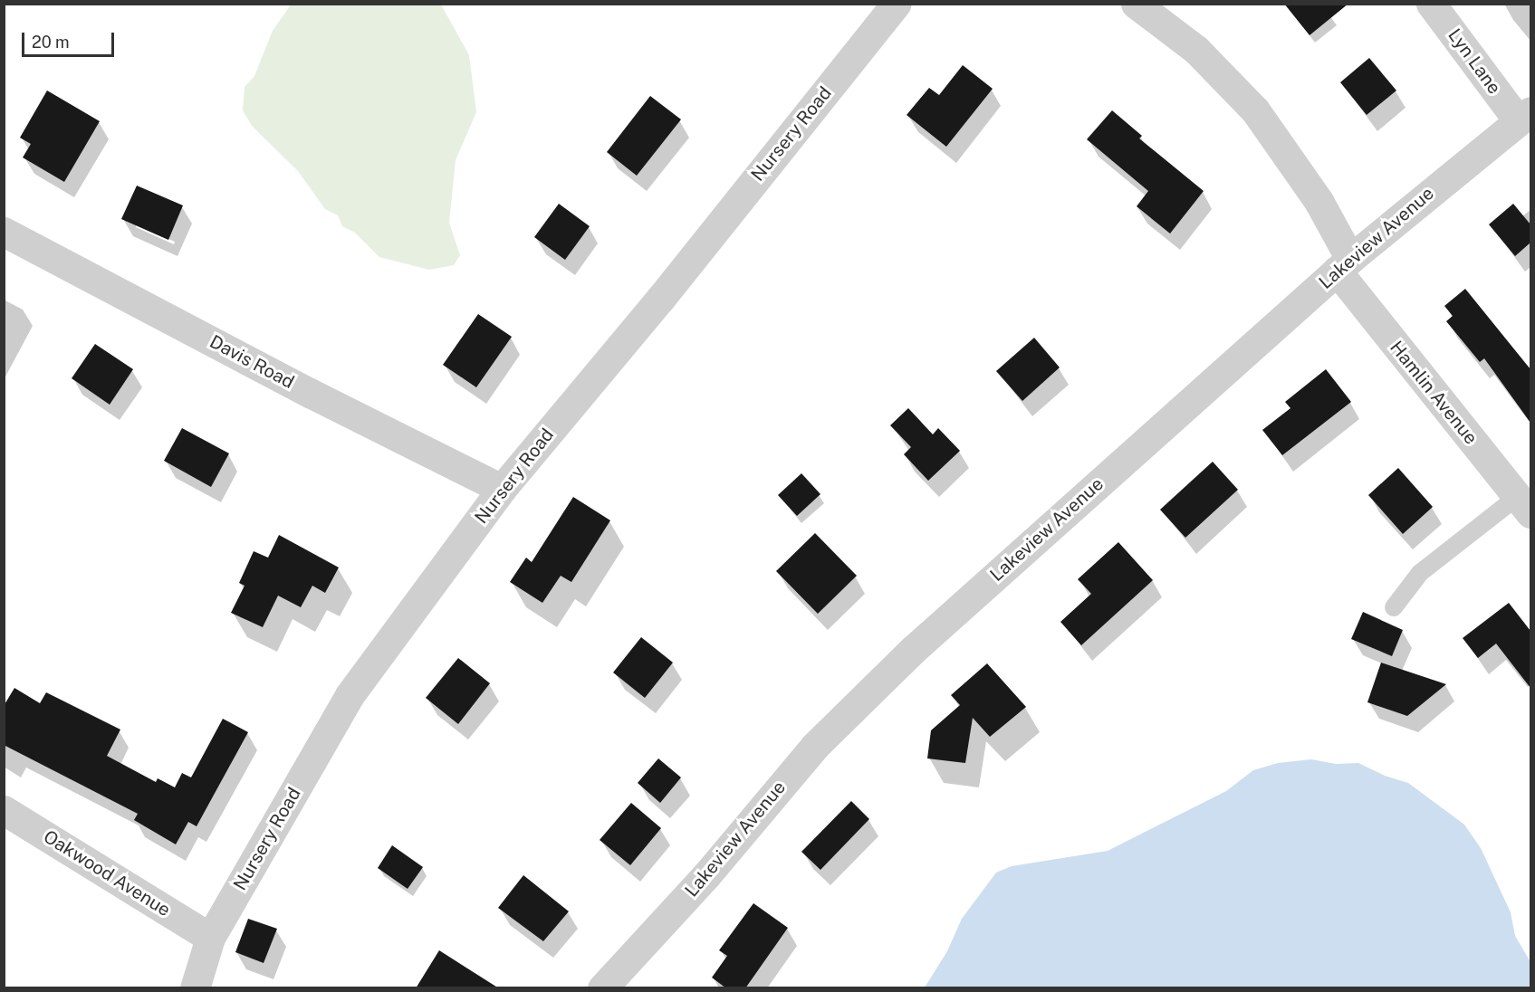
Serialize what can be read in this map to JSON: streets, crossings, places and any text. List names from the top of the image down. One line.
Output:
{"streets":{"street":["Lyn Lane","Nursery Road","Lakeview Avenue","Davis Road","Hamlin Avenue","Oakwood Avenue"]},"crossings":[["Lyn Lane","Lakeview Avenue"],["Nursery Road","Davis Road"],["Nursery Road","Oakwood Avenue"],["Lakeview Avenue","Hamlin Avenue"]],"scale_bar":"20 m"}
